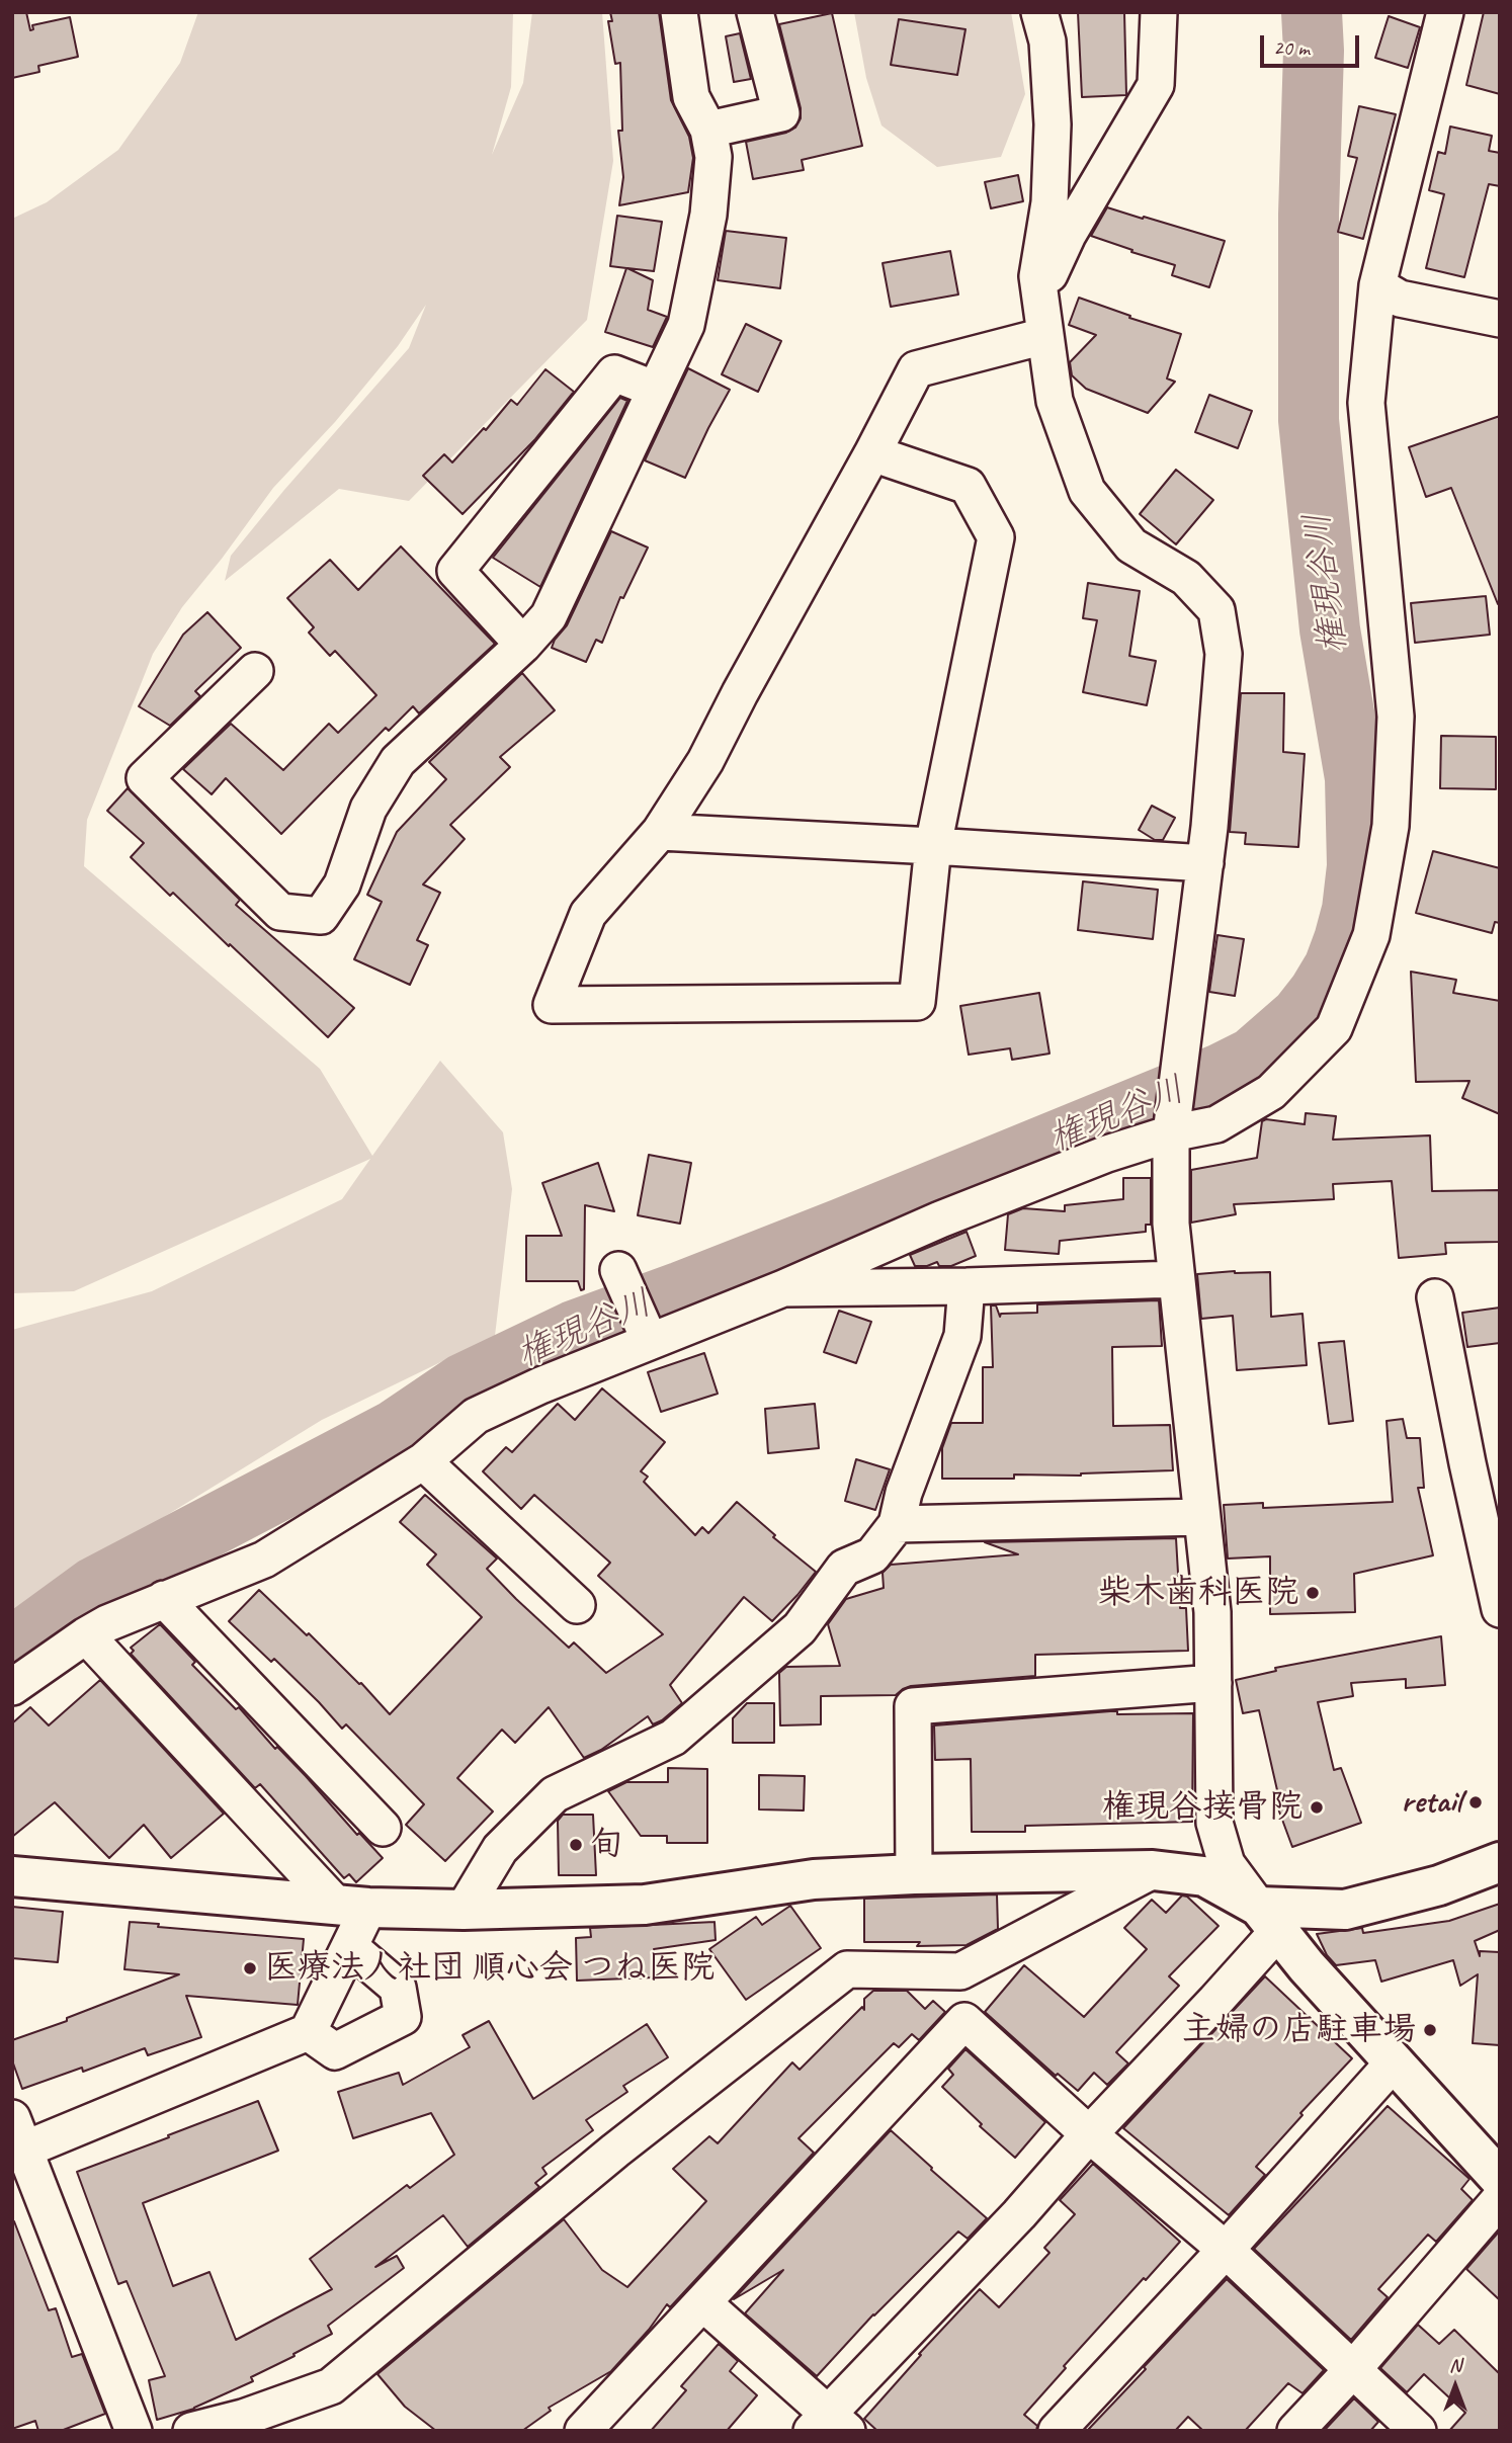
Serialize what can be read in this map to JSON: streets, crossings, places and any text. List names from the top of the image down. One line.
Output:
{"water":["権現谷川"],"places":["柴木歯科医院","retail","権現谷接骨院","旬","医療法人社団 順心会 つね医院","主婦の店駐車場"],"scale_bar":"20 m","north":"top"}
